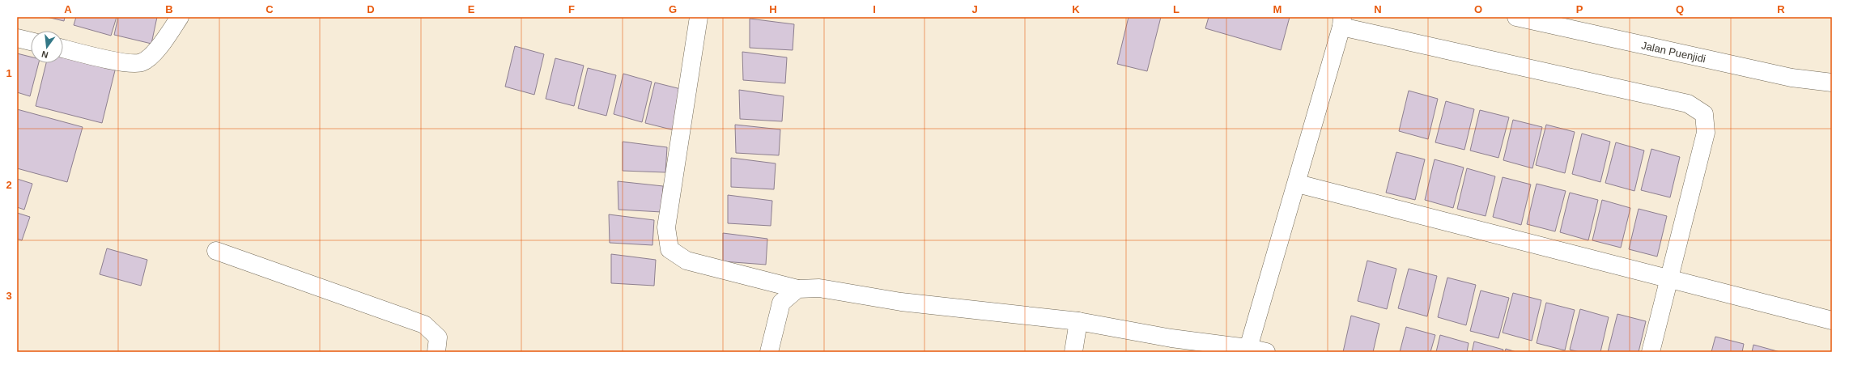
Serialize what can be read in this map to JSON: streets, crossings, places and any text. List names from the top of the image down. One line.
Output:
{"streets":{"street":["Jalan Puenjidi"]},"north":"bottom","grid":{"columns":["A","B","C","D","E","F","G","H","I","J","K","L","M","N","O","P","Q","R"],"rows":["1","2","3"]}}
